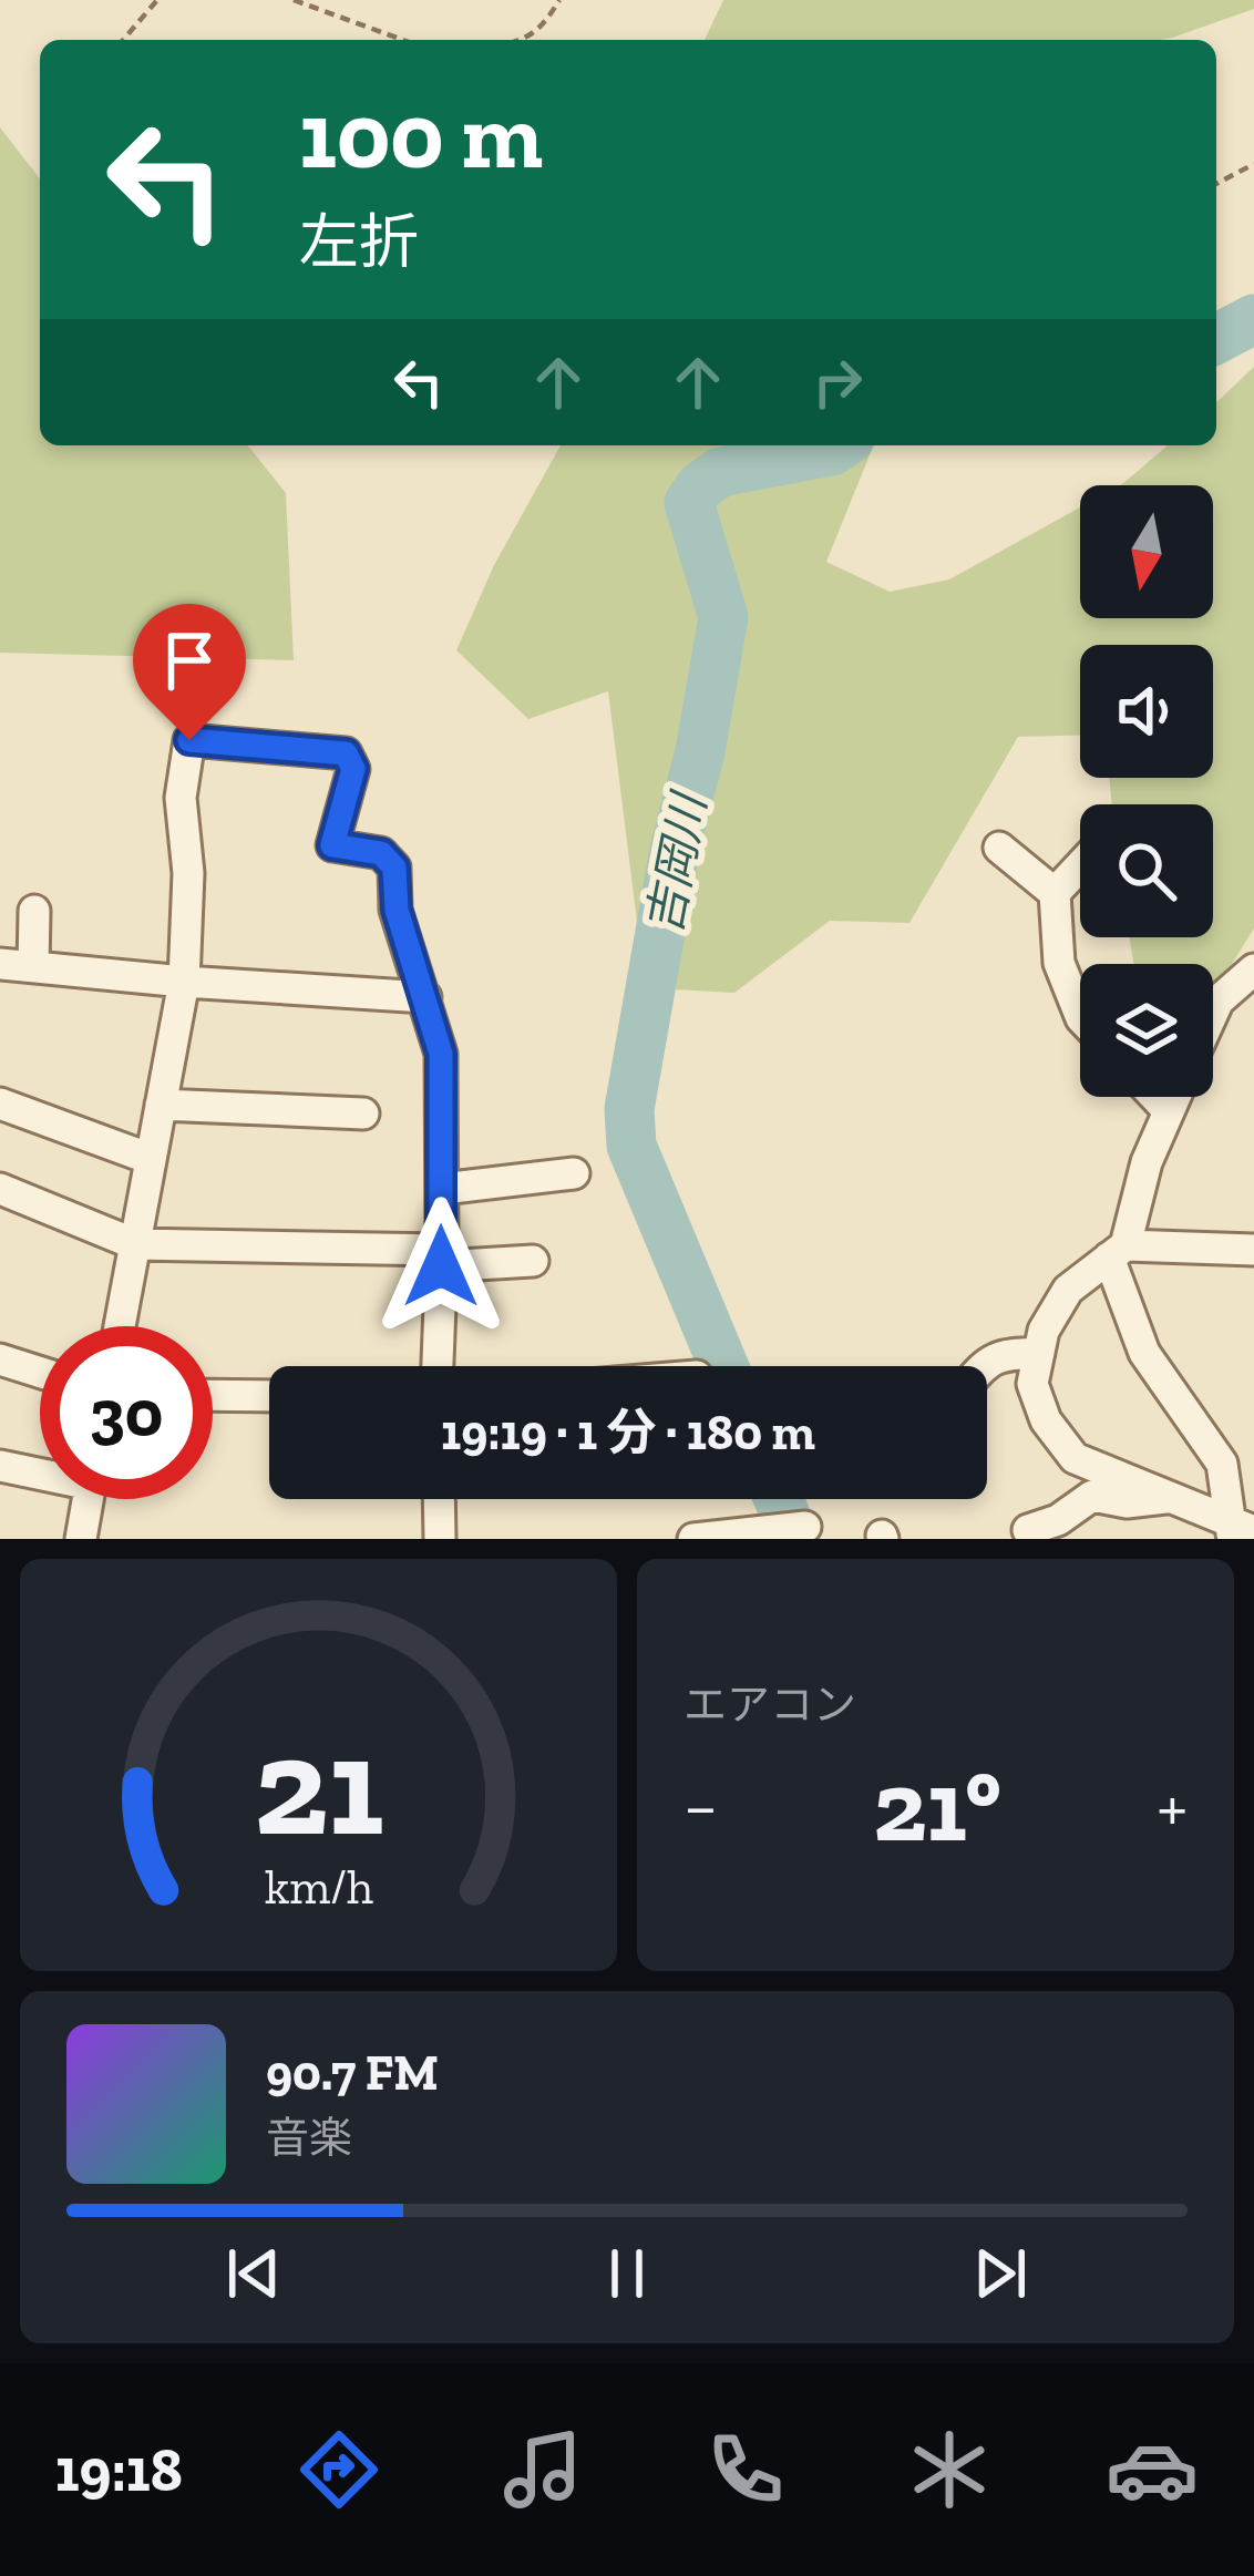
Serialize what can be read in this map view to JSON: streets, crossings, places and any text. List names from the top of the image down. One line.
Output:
{"water":["吉岡川"],"north":"bottom","page":{"turn":["100 m","左折"],"limit":"30","trip":"19:19 · 1 分 · 180 m","tile":"エアコン","heat":["−","21°","+"],"song":["90.7 FM","音楽"],"tabs":"19:18","gauge":["21","km/h"]}}
